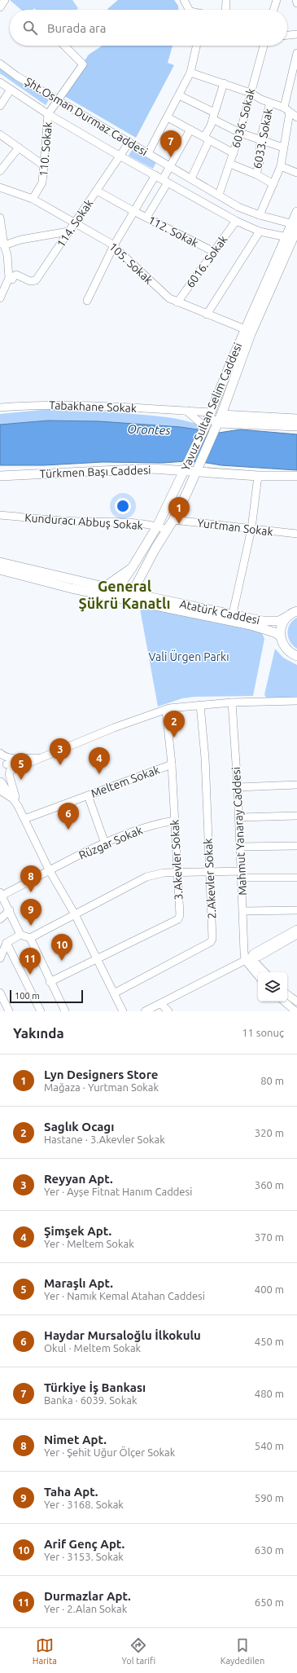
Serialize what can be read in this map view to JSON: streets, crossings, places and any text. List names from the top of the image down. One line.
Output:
{"streets":{"main road":["Yavuz Sultan Selim Caddesi","Türkmen Başı Caddesi","Atatürk Caddesi"],"street":["Şht.Osman Durmaz Caddesi","6036. Sokak","6033. Sokak","110. Sokak","114. Sokak","112. Sokak","6016. Sokak","105. Sokak","Tabakhane Sokak","Kunduracı Abbuş Sokak","Yurtman Sokak","Meltem Sokak","Mahmut Yanaray Caddesi","Rüzgar Sokak","3.Akevler Sokak","2.Akevler Sokak"]},"crossings":[["Şht.Osman Durmaz Caddesi","6036. Sokak"],["Şht.Osman Durmaz Caddesi","110. Sokak"],["Şht.Osman Durmaz Caddesi","114. Sokak"],["Şht.Osman Durmaz Caddesi","6016. Sokak"],["Şht.Osman Durmaz Caddesi","Yavuz Sultan Selim Caddesi"],["110. Sokak","105. Sokak"],["114. Sokak","112. Sokak"],["114. Sokak","105. Sokak"],["112. Sokak","6016. Sokak"],["6016. Sokak","105. Sokak"],["105. Sokak","Yavuz Sultan Selim Caddesi"],["Tabakhane Sokak","Yavuz Sultan Selim Caddesi"],["Yavuz Sultan Selim Caddesi","Türkmen Başı Caddesi"],["Yavuz Sultan Selim Caddesi","Kunduracı Abbuş Sokak"],["Yavuz Sultan Selim Caddesi","Yurtman Sokak"],["Yavuz Sultan Selim Caddesi","Atatürk Caddesi"],["Meltem Sokak","3.Akevler Sokak"],["Rüzgar Sokak","3.Akevler Sokak"]],"districts":["General Şükrü Kanatlı"],"water":["Orontes"],"parks":["Vali Ürgen Parkı"],"scale_bar":"100 m","page":{"search":"Burada ara","pins":["7","1","2","3","4","5","6","8","9","10","11"],"scale":"100 m","heading":["Yakında","11 sonuç"],"list":[{"mark":"1","name":"Lyn Designers Store","note":"Mağaza · Yurtman Sokak","value":"80 m"},{"mark":"2","name":"Saglık Ocagı","note":"Hastane · 3.Akevler Sokak","value":"320 m"},{"mark":"3","name":"Reyyan Apt.","note":"Yer · Ayşe Fitnat Hanım Caddesi","value":"360 m"},{"mark":"4","name":"Şimşek Apt.","note":"Yer · Meltem Sokak","value":"370 m"},{"mark":"5","name":"Maraşlı Apt.","note":"Yer · Namık Kemal Atahan Caddesi","value":"400 m"},{"mark":"6","name":"Haydar Mursaloğlu İlkokulu","note":"Okul · Meltem Sokak","value":"450 m"},{"mark":"7","name":"Türkiye İş Bankası","note":"Banka · 6039. Sokak","value":"480 m"},{"mark":"8","name":"Nimet Apt.","note":"Yer · Şehit Uğur Ölçer Sokak","value":"540 m"},{"mark":"9","name":"Taha Apt.","note":"Yer · 3168. Sokak","value":"590 m"},{"mark":"10","name":"Arif Genç Apt.","note":"Yer · 3153. Sokak","value":"630 m"},{"mark":"11","name":"Durmazlar Apt.","note":"Yer · 2.Alan Sokak","value":"650 m"}],"nav":["Harita","Yol tarifi","Kaydedilen"]}}
